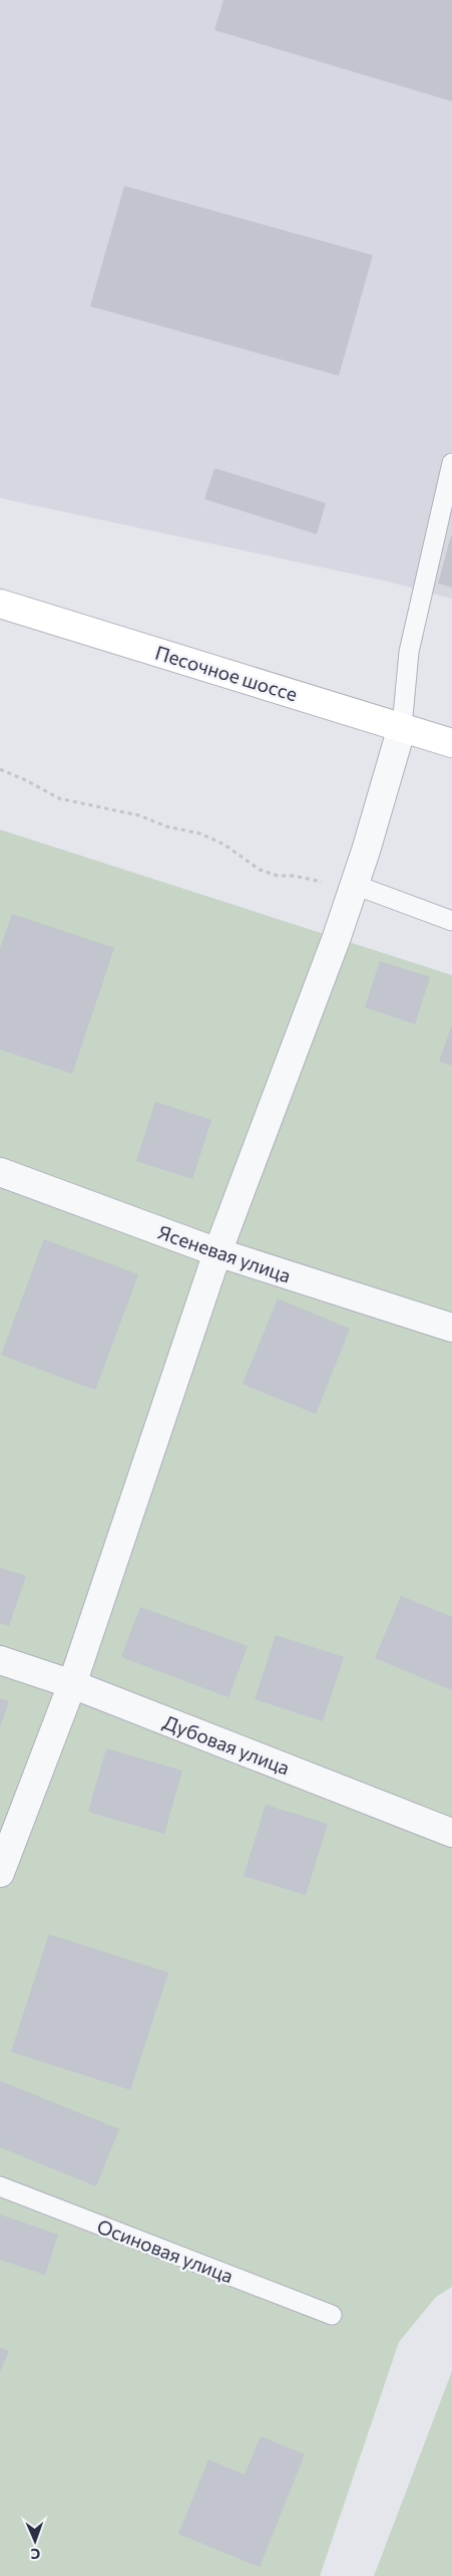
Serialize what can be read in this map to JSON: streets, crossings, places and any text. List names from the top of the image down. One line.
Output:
{"streets":{"main road":["Песочное шоссе"],"street":["Ясеневая улица","Дубовая улица"],"lane":["Осиновая улица"]},"north":"bottom"}
